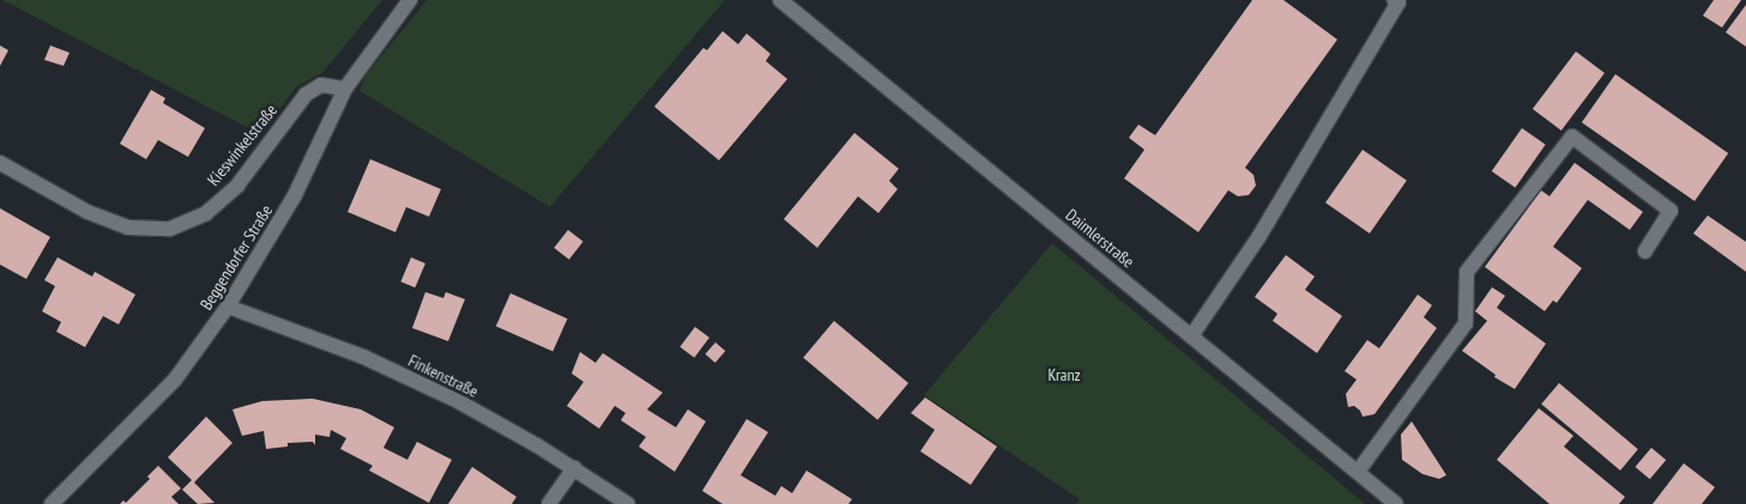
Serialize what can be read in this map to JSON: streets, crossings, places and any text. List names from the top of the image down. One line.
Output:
{"streets":{"street":["Kieswinkelstraße","Daimlerstraße","Beggendorfer Straße","Finkenstraße"]},"crossings":[["Kieswinkelstraße","Beggendorfer Straße"],["Beggendorfer Straße","Finkenstraße"]],"parks":["Kranz"]}
